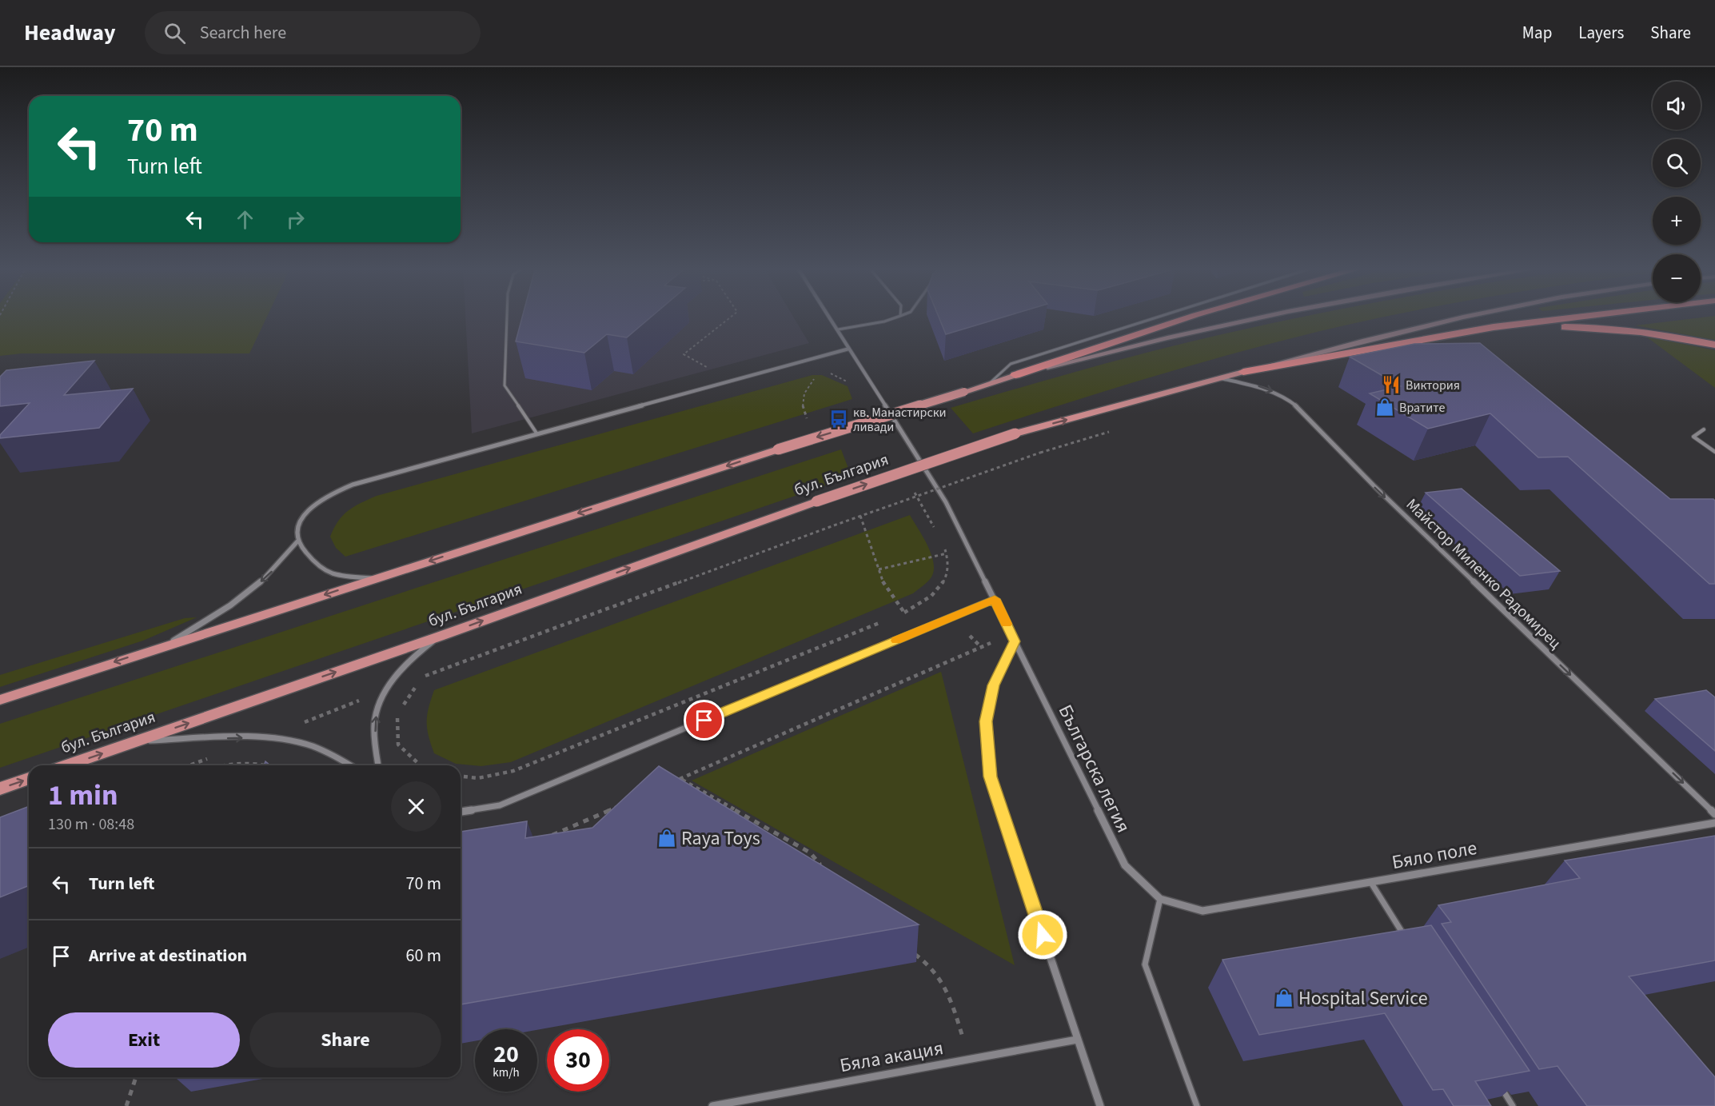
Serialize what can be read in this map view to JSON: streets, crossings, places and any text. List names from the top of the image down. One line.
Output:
{"streets":{"main road":["бул. България"],"street":["Майстор Миленко Радомирец","Българска легия","Бяло поле","Бяла акация"]},"crossings":[["бул. България","Майстор Миленко Радомирец"],["Българска легия","Бяло поле"]],"one_way":["Майстор Миленко Радомирец"],"places":{"restaurant":["Виктория"],"shop":["Вратите","Raya Toys","Hospital Service"],"bus stop":["кв. Манастирски ливади"]},"page":{"header":"Headway","search":"Search here","nav":["Map","Layers","Share"],"map_buttons":["+","−"],"turn":["70 m","Turn left"],"heading":["1 min","130 m · 08:48"],"list":[{"name":"Turn left","value":"70 m"},{"name":"Arrive at destination","value":"60 m"}],"buttons":["Exit","Share"],"speed":"20 km/h","limit":"30"}}
